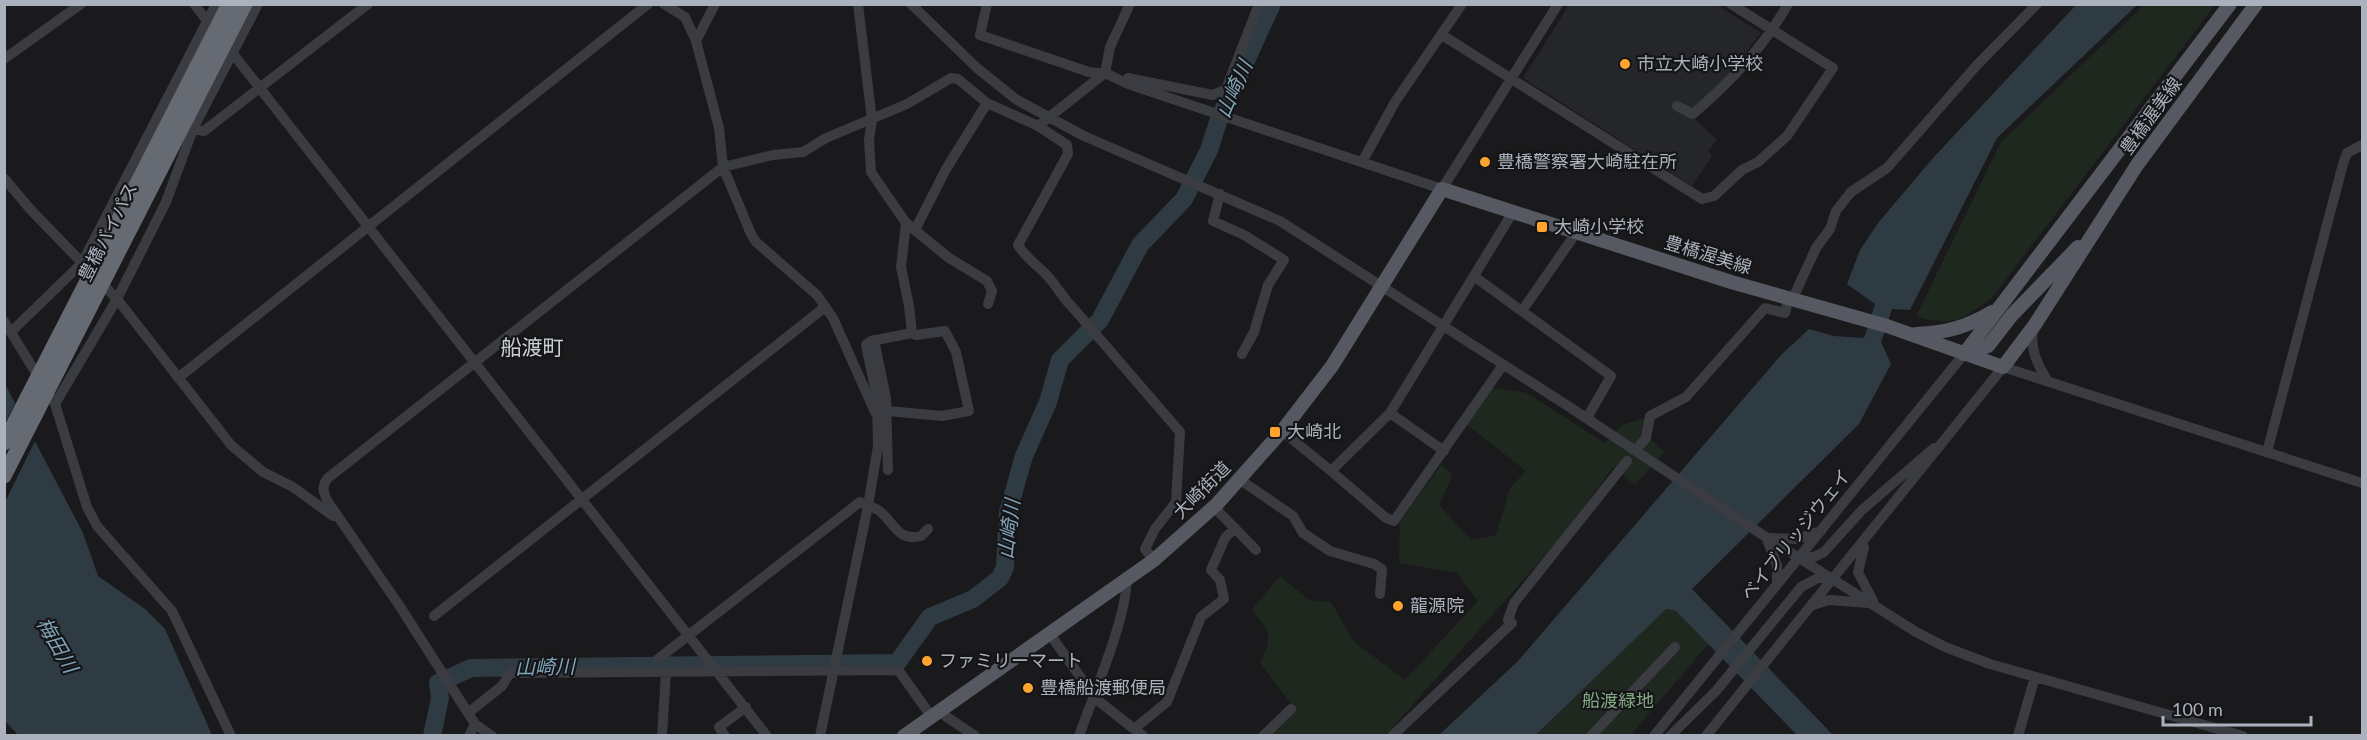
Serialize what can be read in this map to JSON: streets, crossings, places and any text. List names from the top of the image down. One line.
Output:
{"streets":{"highway":["豊橋バイパス"],"main road":["豊橋渥美線","大崎街道"],"street":["ベイブリッジウェイ"]},"crossings":[["豊橋渥美線","大崎街道"],["豊橋渥美線","ベイブリッジウェイ"]],"districts":["船渡町"],"water":["山崎川","梅田川"],"parks":["船渡緑地"],"places":{"other":["市立大崎小学校","豊橋警察署大崎駐在所","龍源院","ファミリーマート","豊橋船渡郵便局"],"transit":["大崎小学校","大崎北"]},"scale_bar":"100 m"}
